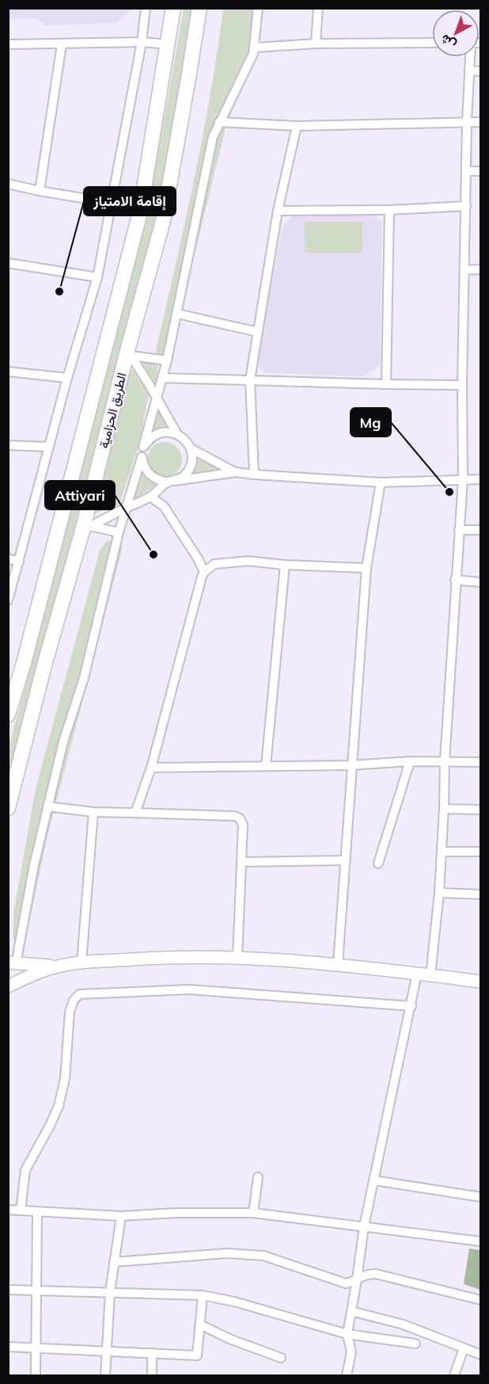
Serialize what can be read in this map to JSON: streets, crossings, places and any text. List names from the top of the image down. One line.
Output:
{"streets":{"highway":["الطريق الحزامية"]},"places":["إقامة الامتياز","Mg","Attiyari"],"north":"bottom left"}
